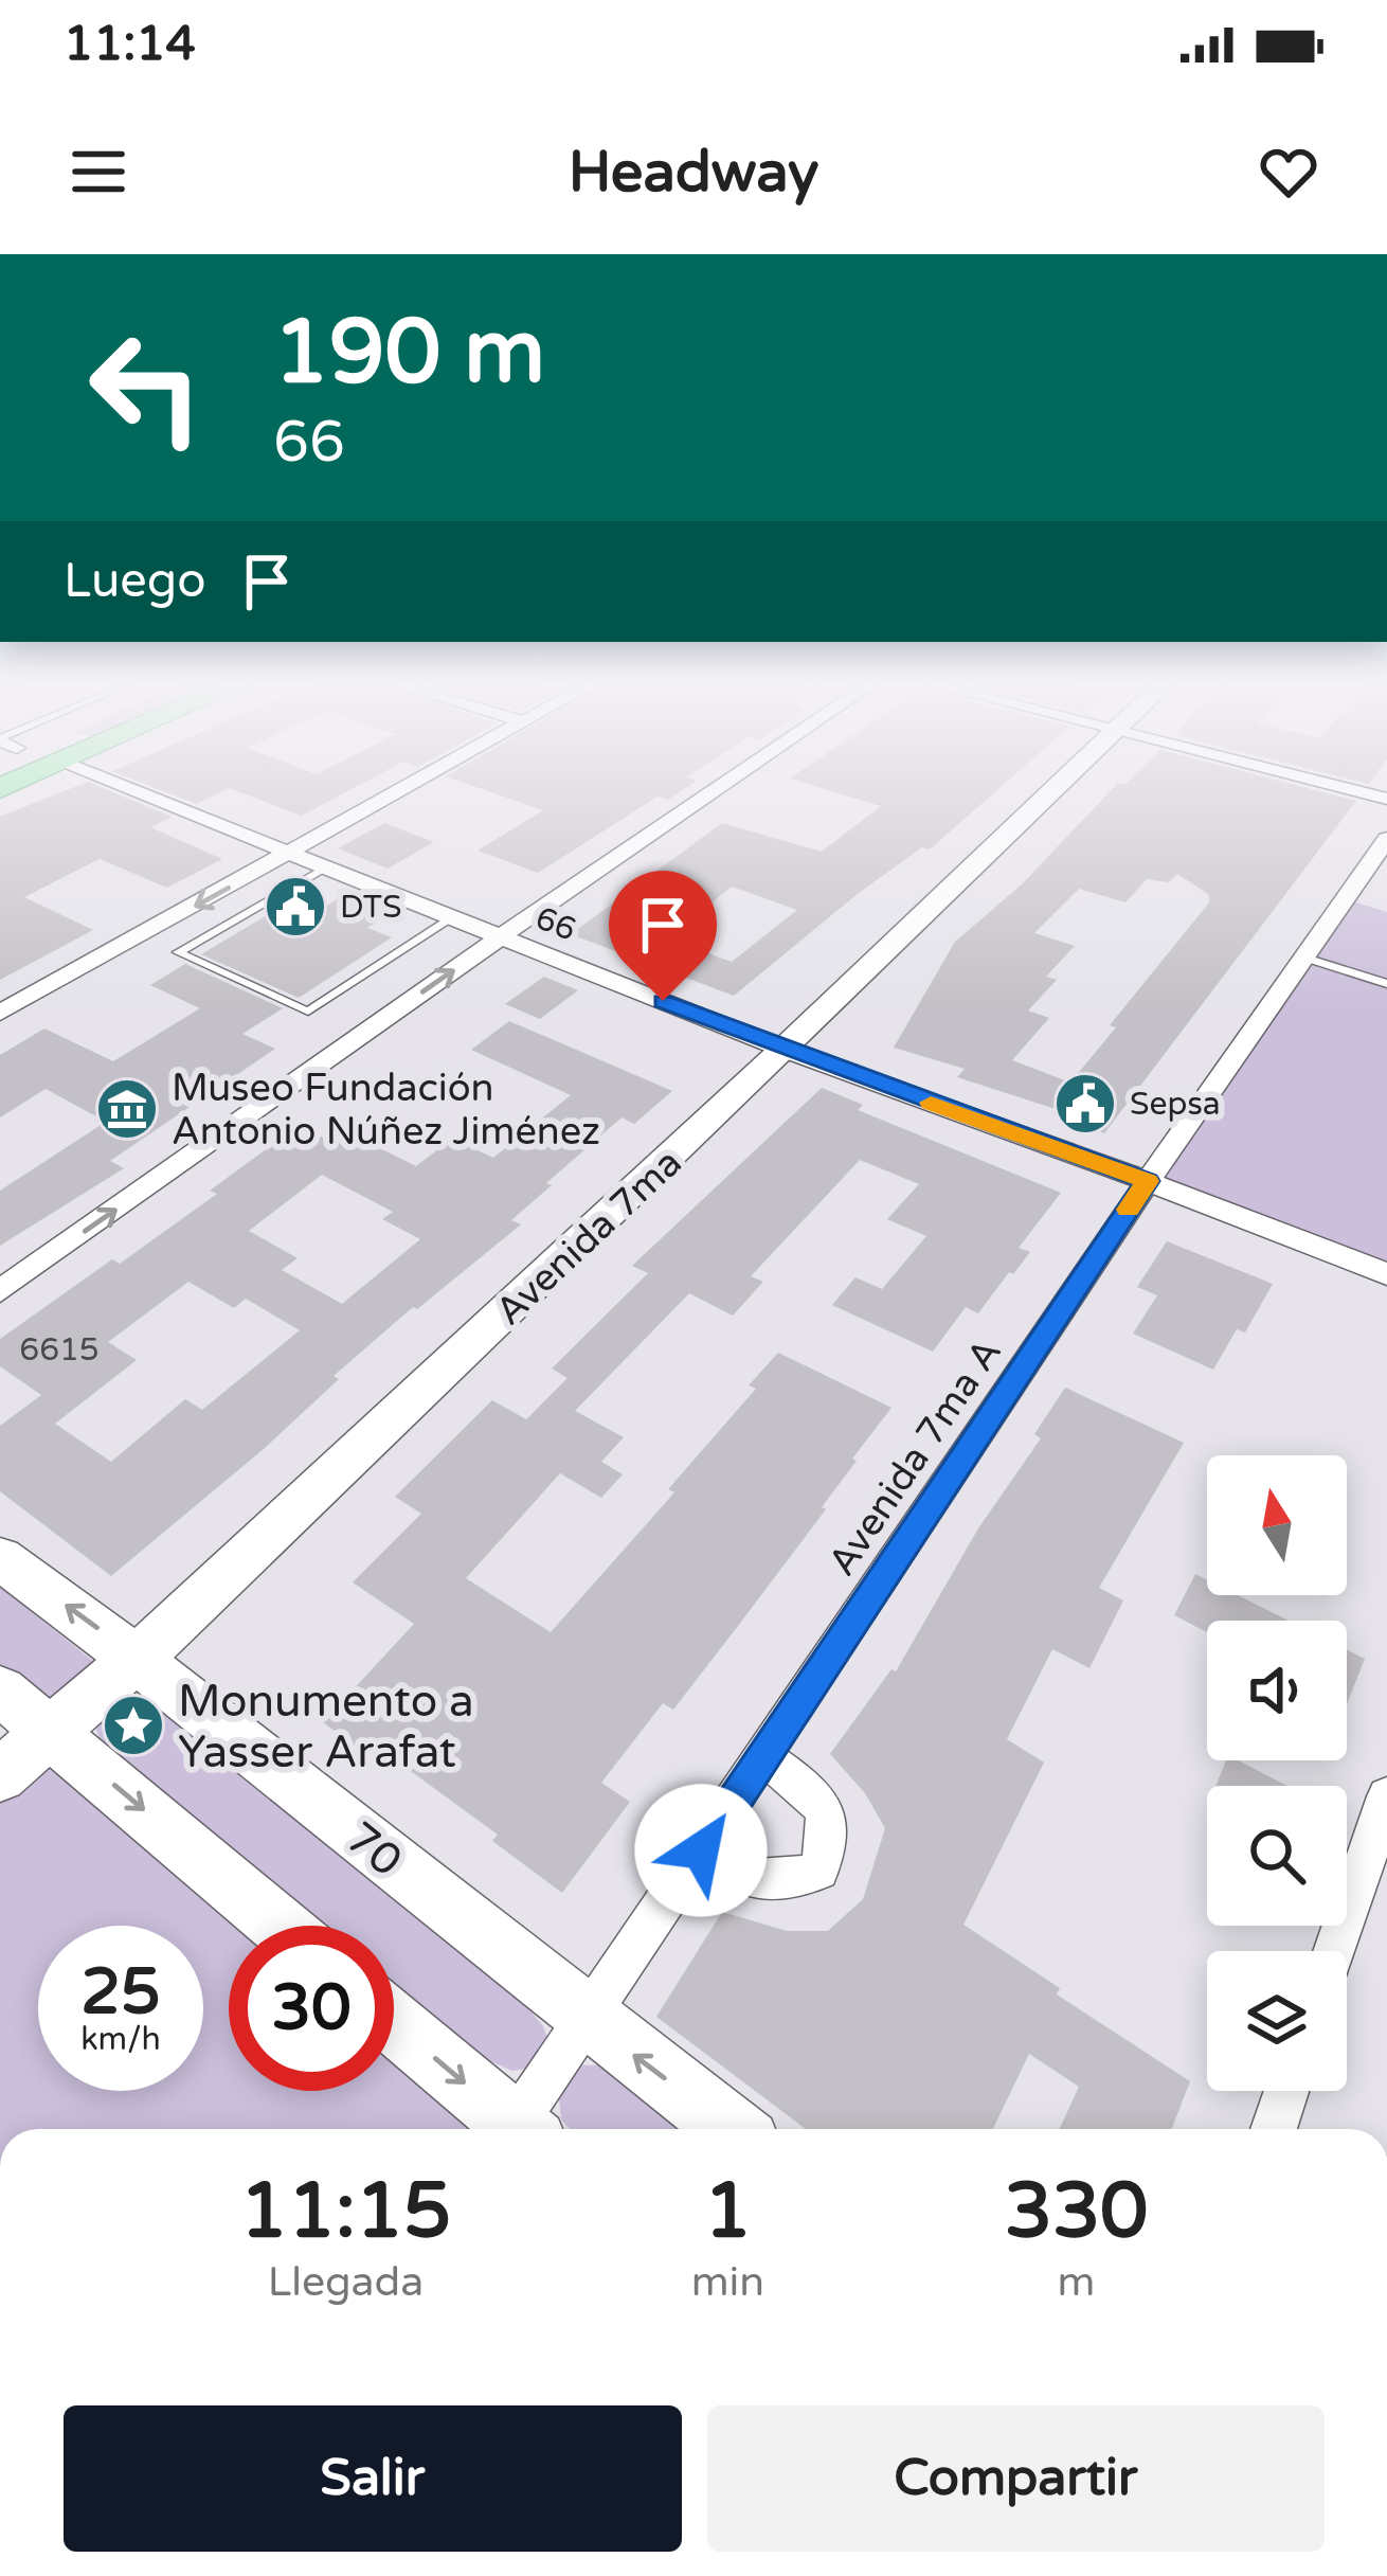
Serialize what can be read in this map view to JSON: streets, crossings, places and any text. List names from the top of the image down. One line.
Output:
{"streets":{"main road":["Avenida 7ma","70"],"street":["66","Avenida 7ma A"]},"crossings":[["66","Avenida 7ma"],["66","Avenida 7ma A"],["Avenida 7ma","70"],["Avenida 7ma A","70"]],"one_way":["70"],"places":{"public building":["DTS","Sepsa"],"museum":["Museo Fundación Antonio Núñez Jiménez"],"place":["Monumento a Yasser Arafat"]},"house_numbers":["6615"],"north":"top","page":{"status":"11:14","header":"Headway","turn":["190 m","66"],"then":"Luego","speed":"25 km/h","limit":"30","eta":["11:15","Llegada","1","min","330","m"],"buttons":["Salir","Compartir"]}}
